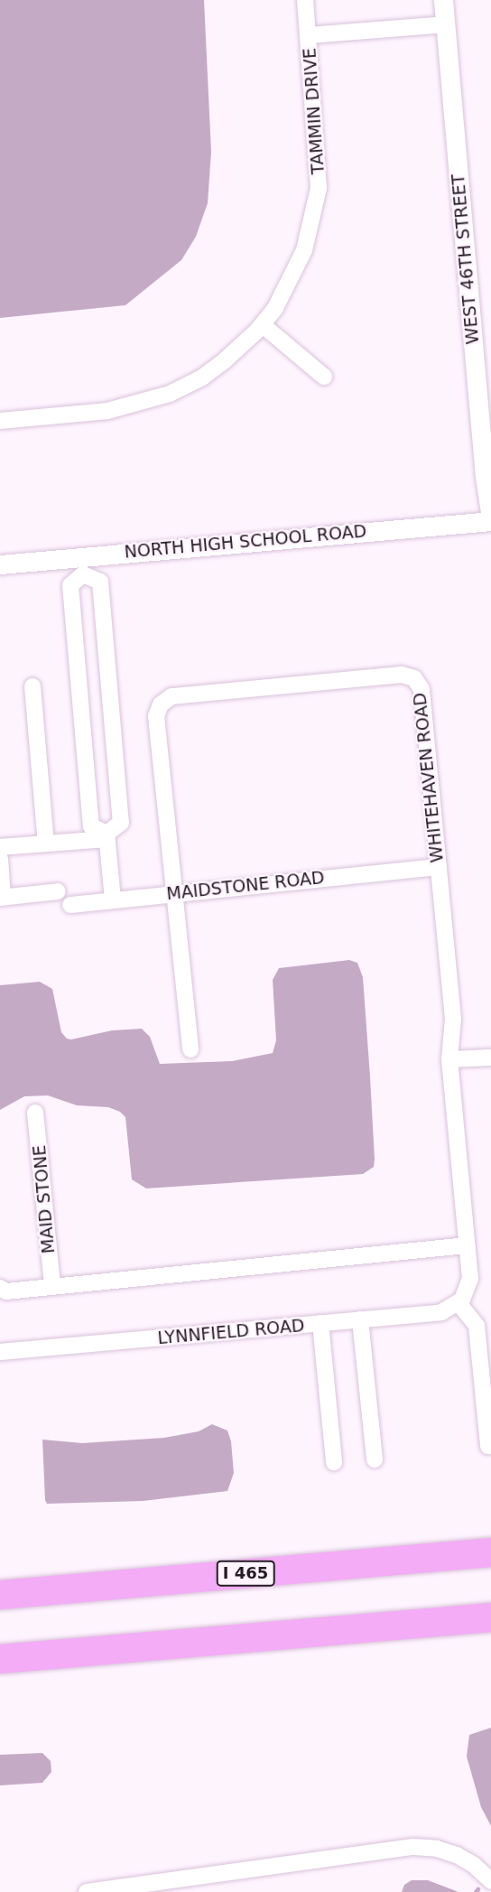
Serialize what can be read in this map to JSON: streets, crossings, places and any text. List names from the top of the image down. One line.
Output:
{"streets":{"highway":["I 465"],"street":["TAMMIN DRIVE","WEST 46TH STREET","NORTH HIGH SCHOOL ROAD","WHITEHAVEN ROAD","MAIDSTONE ROAD","MAID STONE","LYNNFIELD ROAD"]},"crossings":[["WEST 46TH STREET","NORTH HIGH SCHOOL ROAD"],["WHITEHAVEN ROAD","MAIDSTONE ROAD"],["WHITEHAVEN ROAD","LYNNFIELD ROAD"]]}
